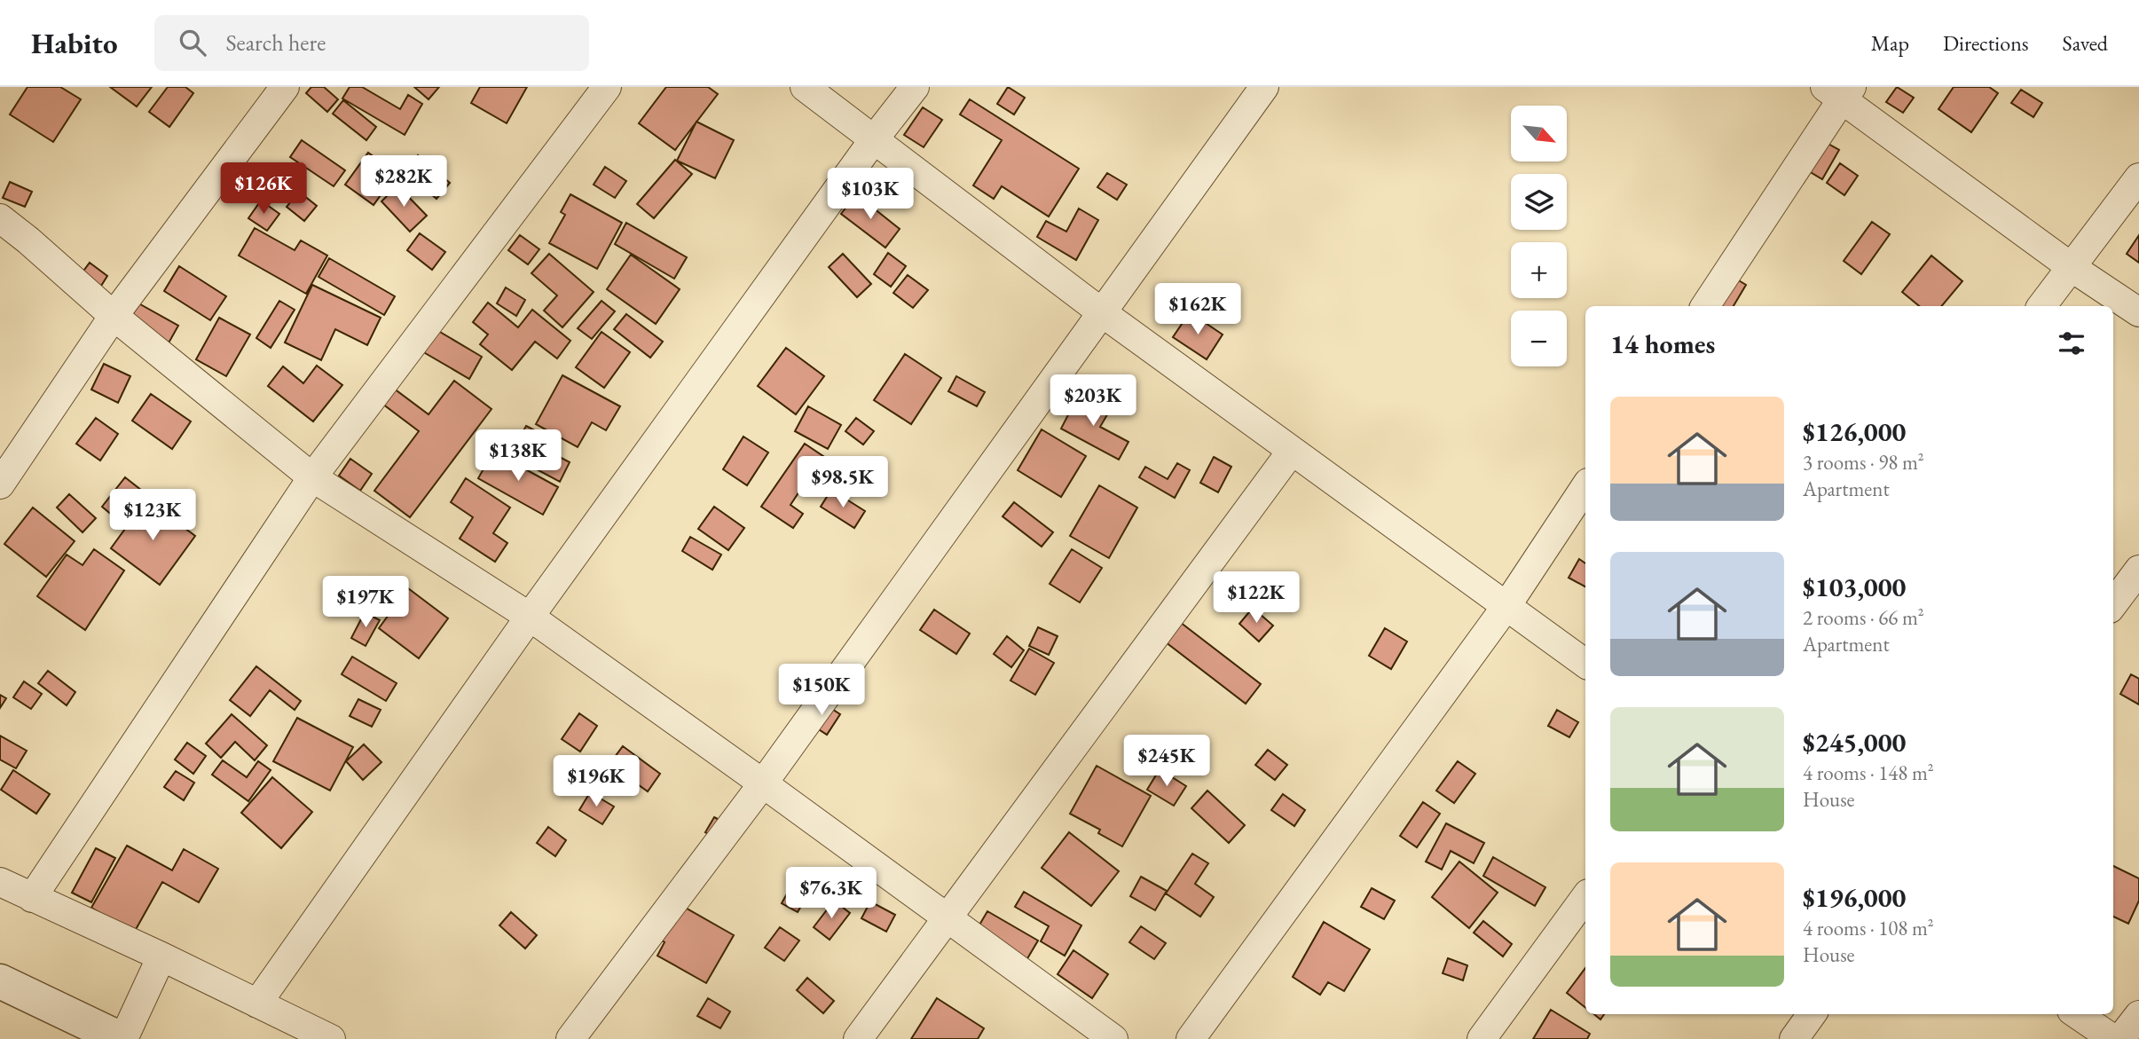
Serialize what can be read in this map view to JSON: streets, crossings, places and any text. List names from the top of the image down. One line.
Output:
{"north":"bottom right","page":{"header":"Habito","search":"Search here","nav":["Map","Directions","Saved"],"map_buttons":["+","−"],"price":["$282K","$126K","$103K","$162K","$203K","$138K","$98.5K","$123K","$122K","$197K","$150K","$245K","$196K","$76.3K"],"heading":"14 homes","list":[{"name":"$126,000","note":"3 rooms · 98 m² · Apartment"},{"name":"$103,000","note":"2 rooms · 66 m² · Apartment"},{"name":"$245,000","note":"4 rooms · 148 m² · House"},{"name":"$196,000","note":"4 rooms · 108 m² · House"}]}}
